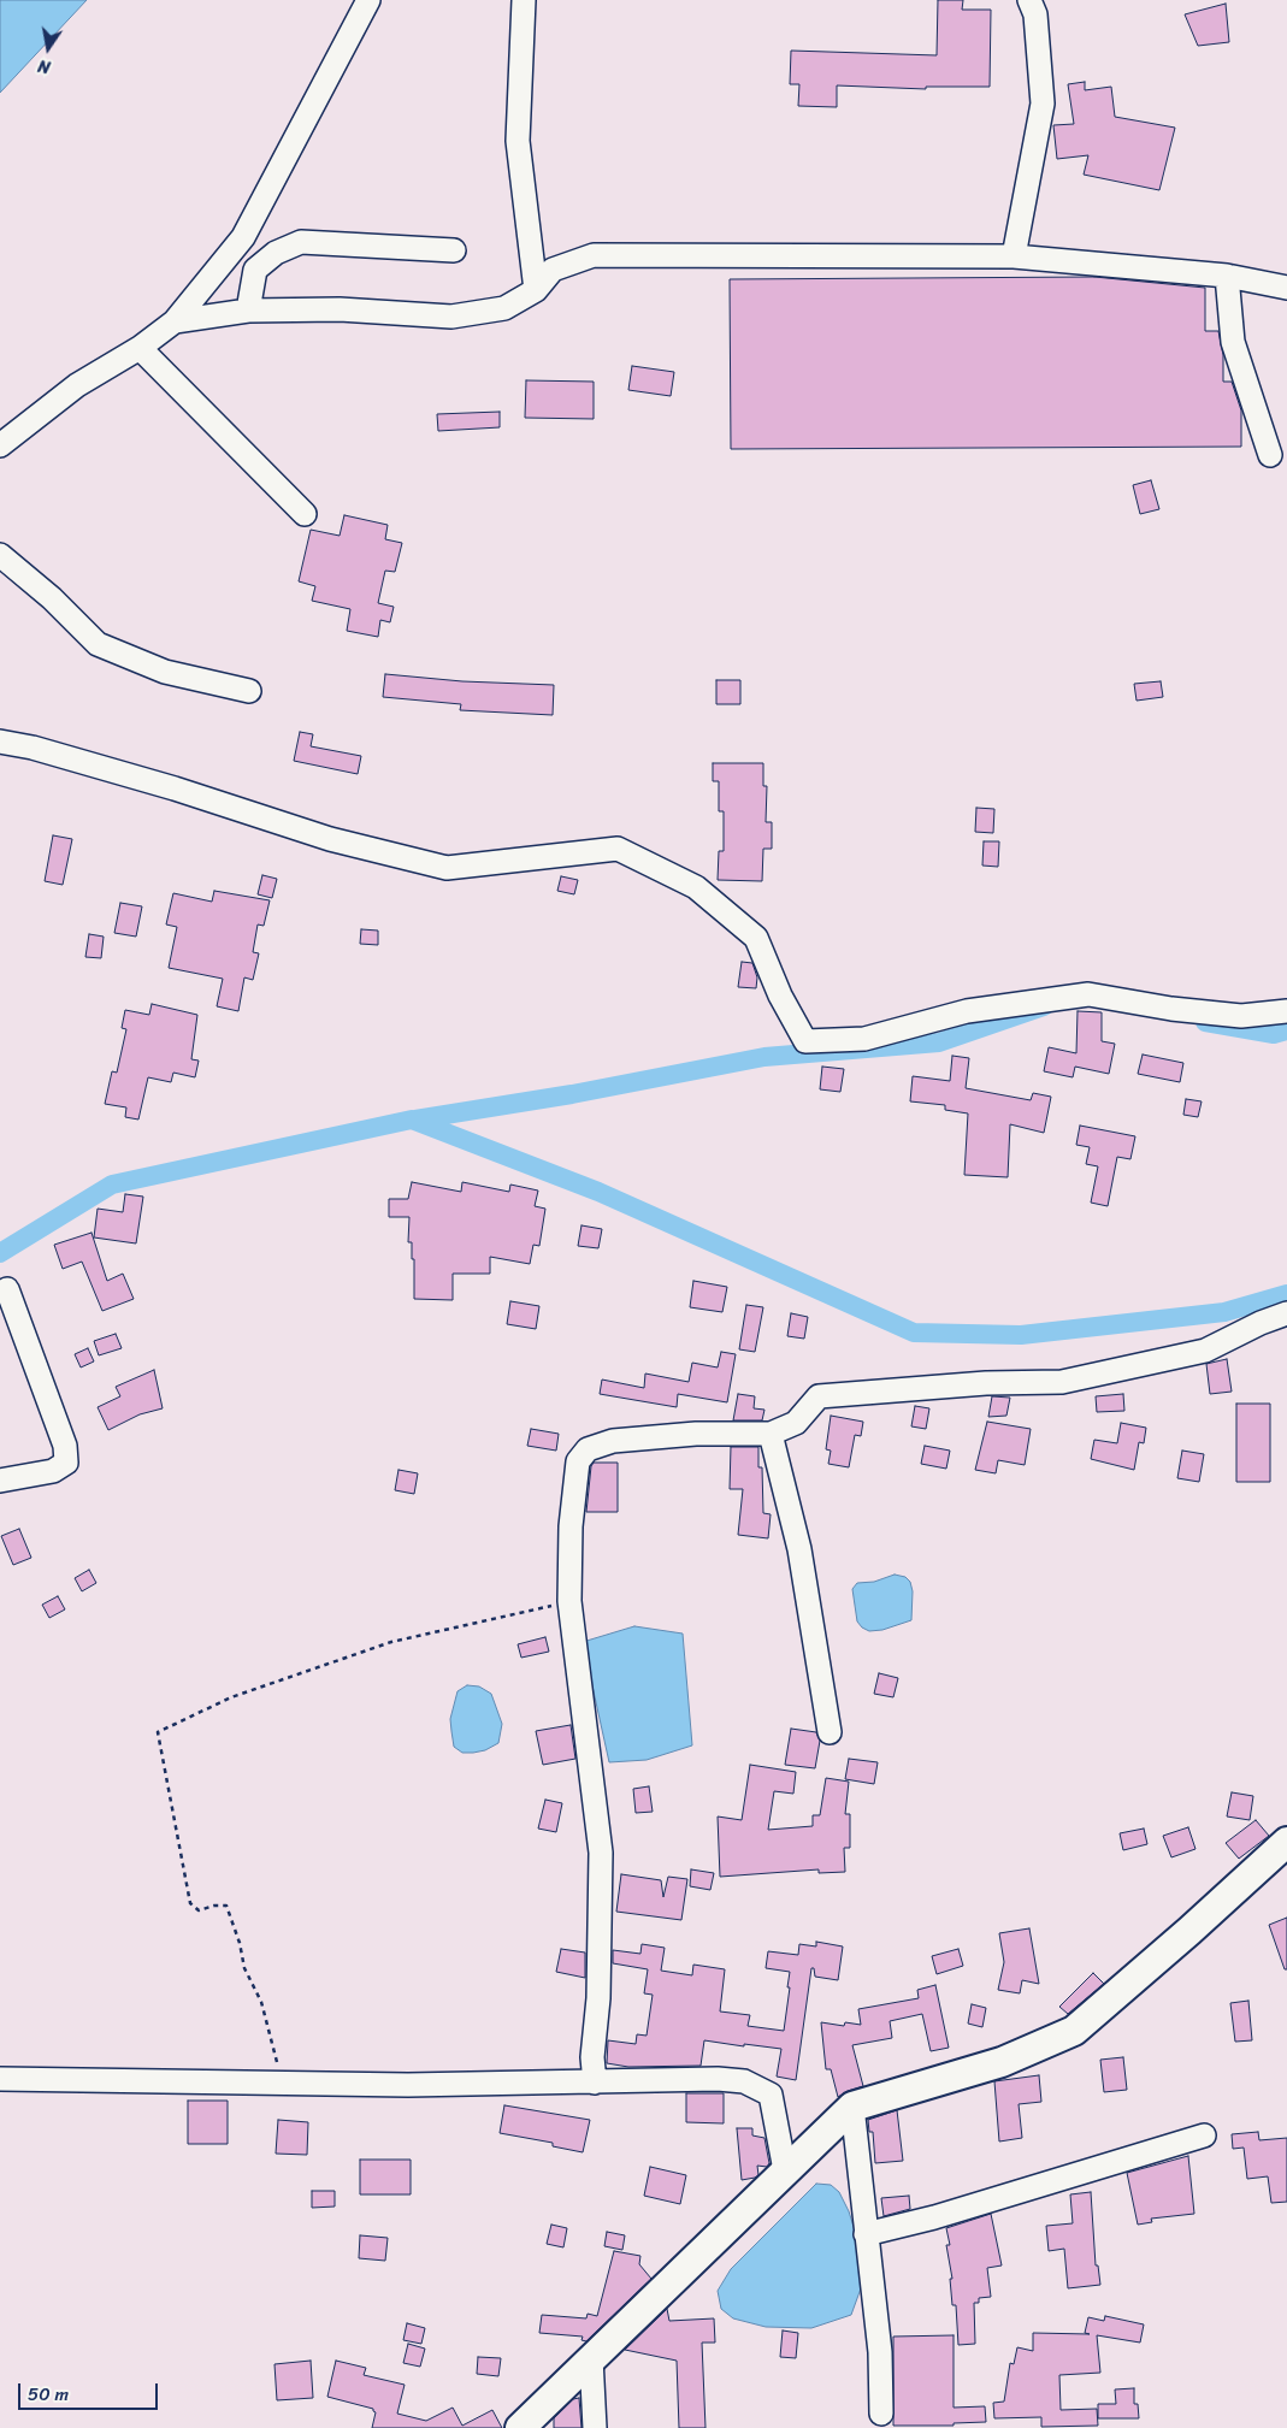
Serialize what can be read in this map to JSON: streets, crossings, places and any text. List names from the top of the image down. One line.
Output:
{"scale_bar":"50 m","north":"bottom"}
